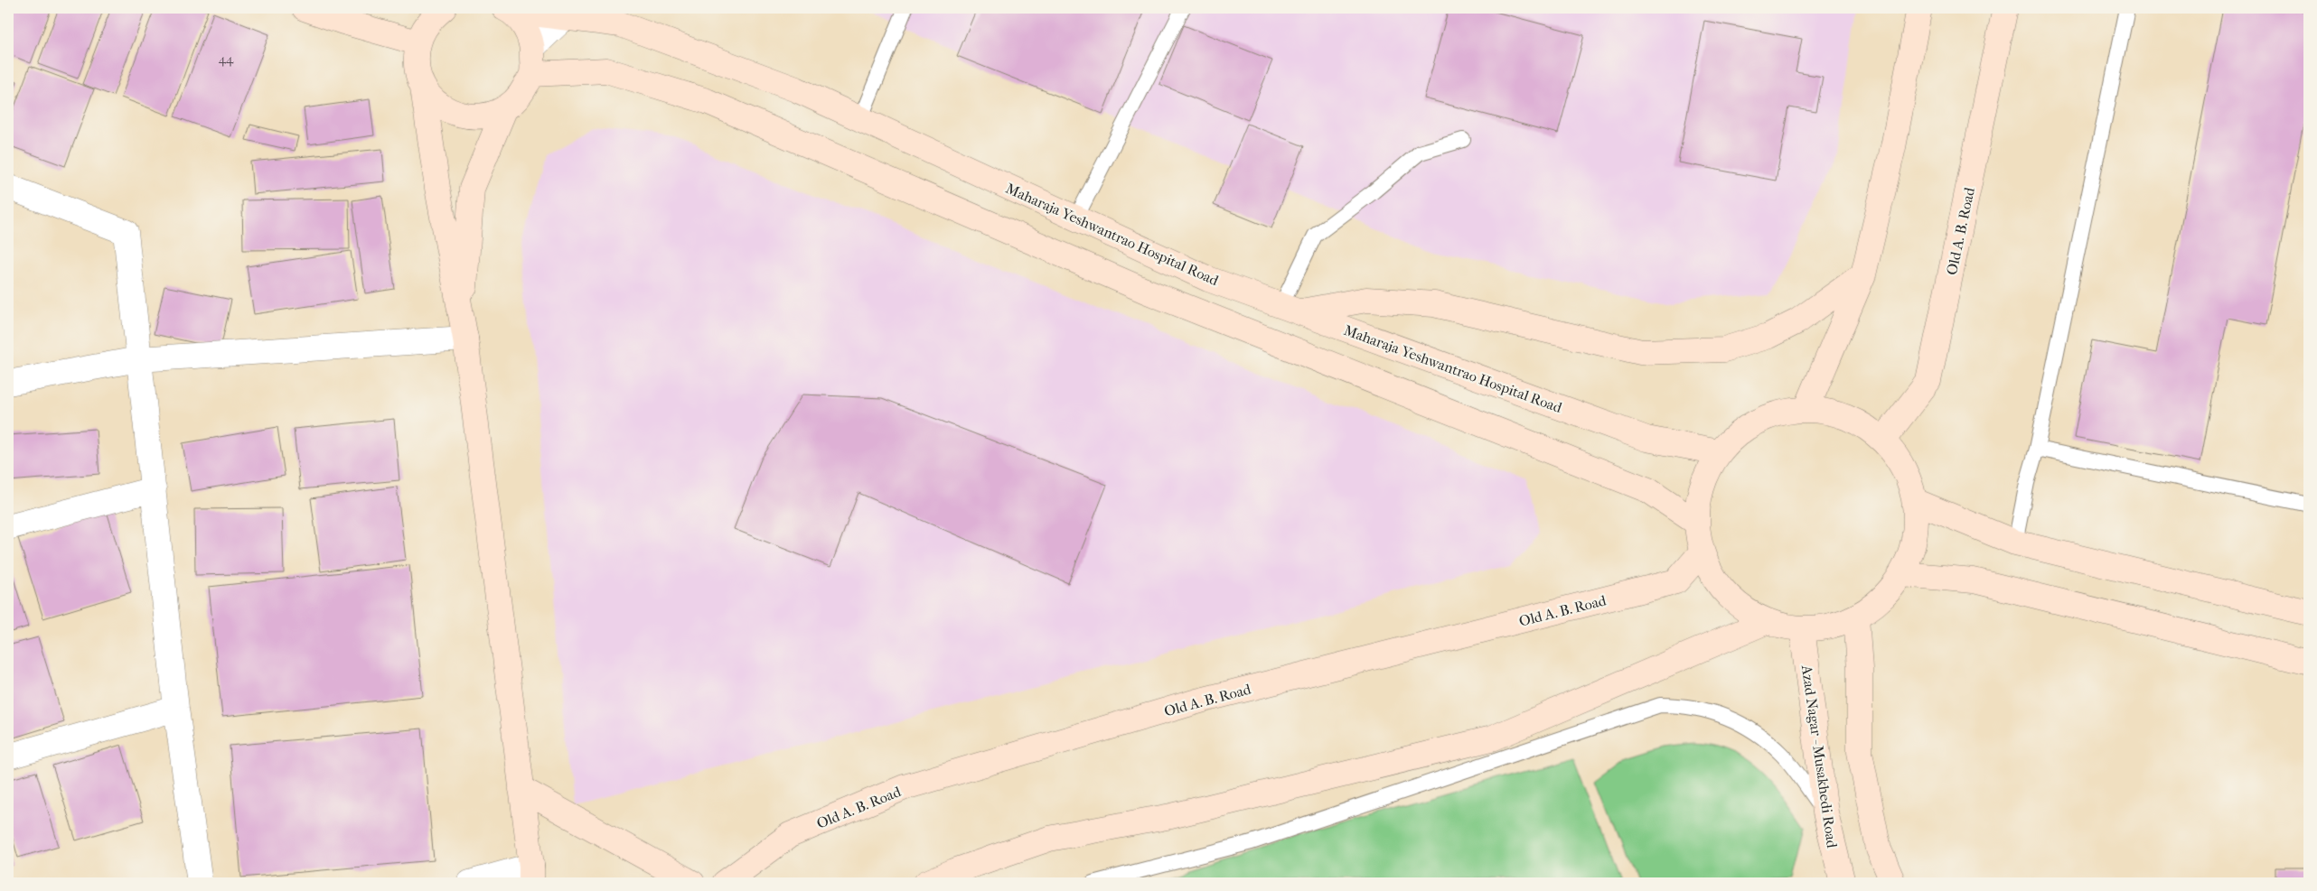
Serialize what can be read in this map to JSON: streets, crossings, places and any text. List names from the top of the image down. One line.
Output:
{"streets":{"main road":["Old A. B. Road","Maharaja Yeshwantrao Hospital Road","Azad Nagar - Musakhedi Road"]},"house_numbers":["44"]}
